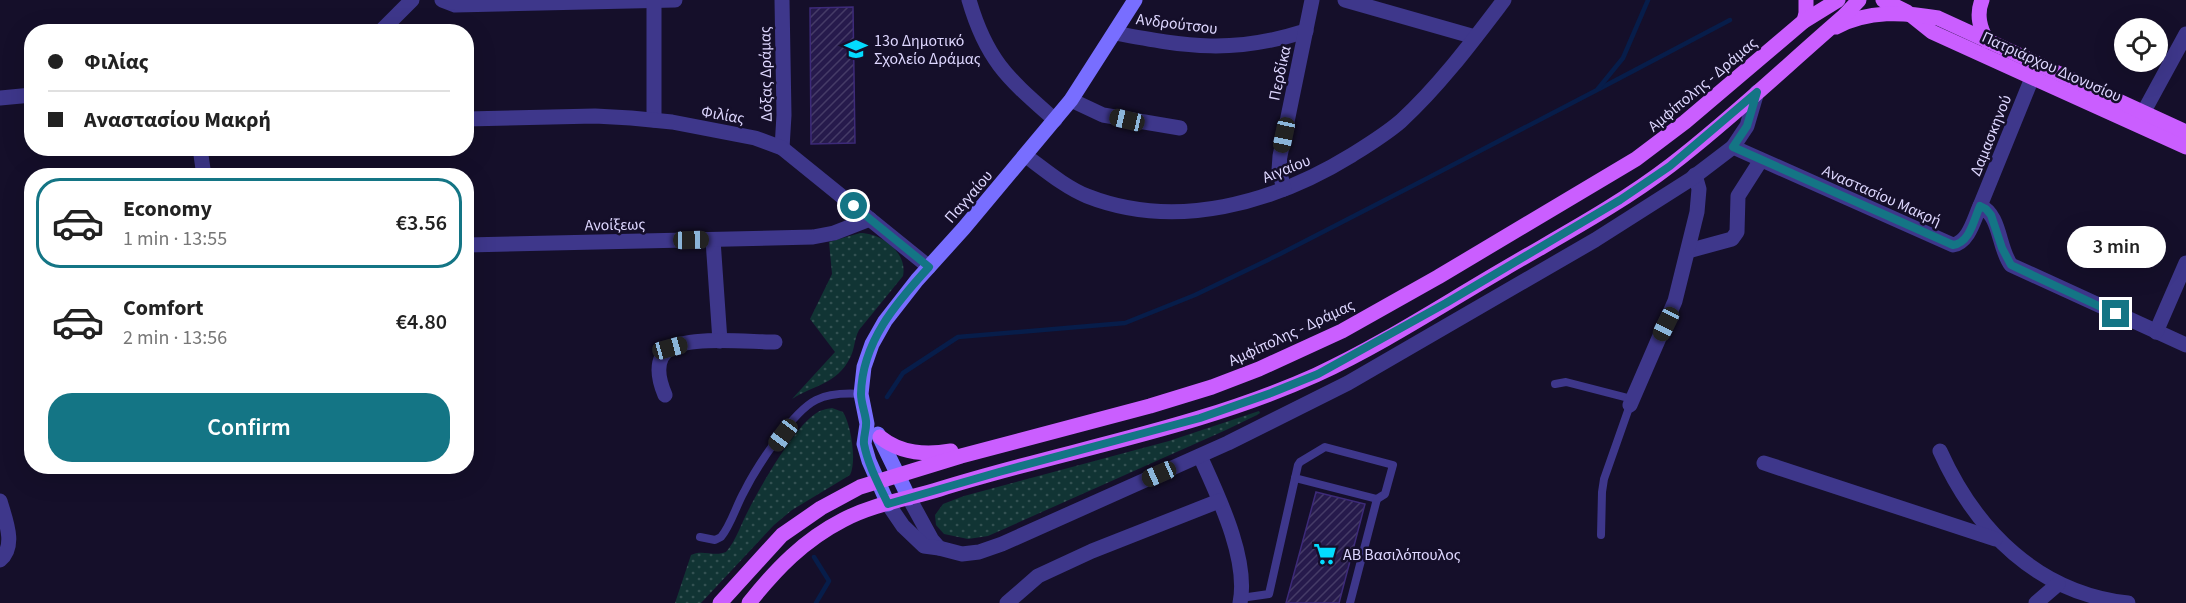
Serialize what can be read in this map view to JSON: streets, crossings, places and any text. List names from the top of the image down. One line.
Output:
{"streets":{"main road":["Πατριάρχου Διονυσίου","Αμφίπολης - Δράμας","Παγγαίου"],"street":["Ανδρούτσου","Περδίκα","Δόξας Δράμας","Φιλίας","Δαμασκηνού","Αιγαίου","Αναστασίου Μακρή","Ανοίξεως"]},"crossings":[["Ανδρούτσου","Περδίκα"],["Ανδρούτσου","Παγγαίου"],["Πατριάρχου Διονυσίου","Δαμασκηνού"],["Περδίκα","Αιγαίου"],["Δόξας Δράμας","Φιλίας"],["Αμφίπολης - Δράμας","Παγγαίου"],["Φιλίας","Παγγαίου"],["Φιλίας","Ανοίξεως"],["Δαμασκηνού","Αναστασίου Μακρή"],["Αιγαίου","Παγγαίου"]],"places":{"school or university":["13ο Δημοτικό Σχολείο Δράμας"],"supermarket":["ΑΒ Βασιλόπουλος"]},"page":{"banner":["Φιλίας","Αναστασίου Μακρή"],"list":[{"name":"Economy","note":"1 min · 13:55","value":"€3.56"},{"name":"Comfort","note":"2 min · 13:56","value":"€4.80"}],"bubble":"3 min","buttons":"Confirm"}}
